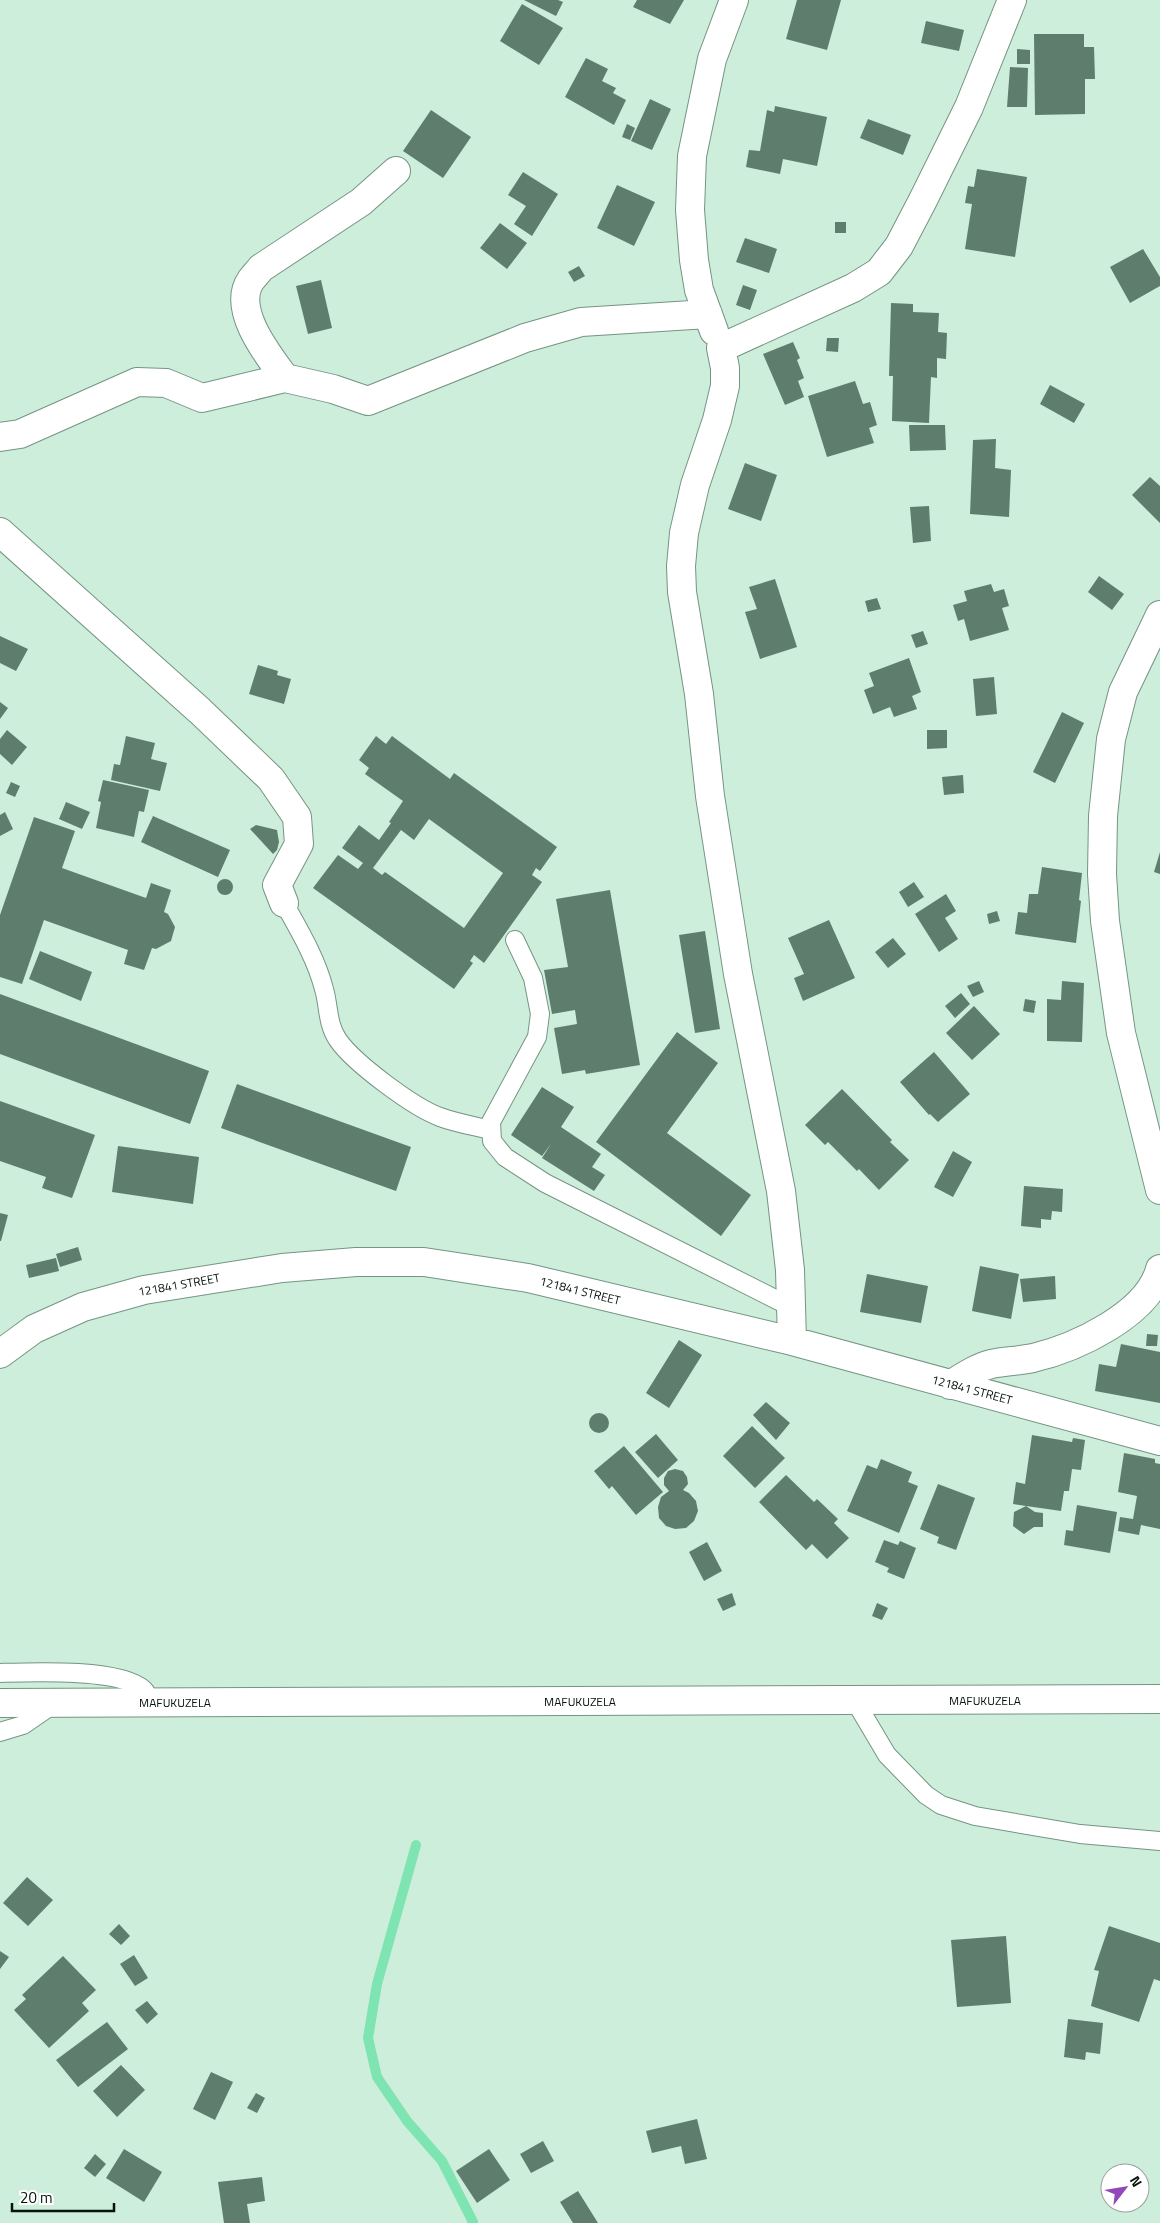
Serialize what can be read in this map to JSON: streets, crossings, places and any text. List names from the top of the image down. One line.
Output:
{"streets":{"street":["121841 STREET","MAFUKUZELA"]},"scale_bar":"20 m","north":"top right"}
